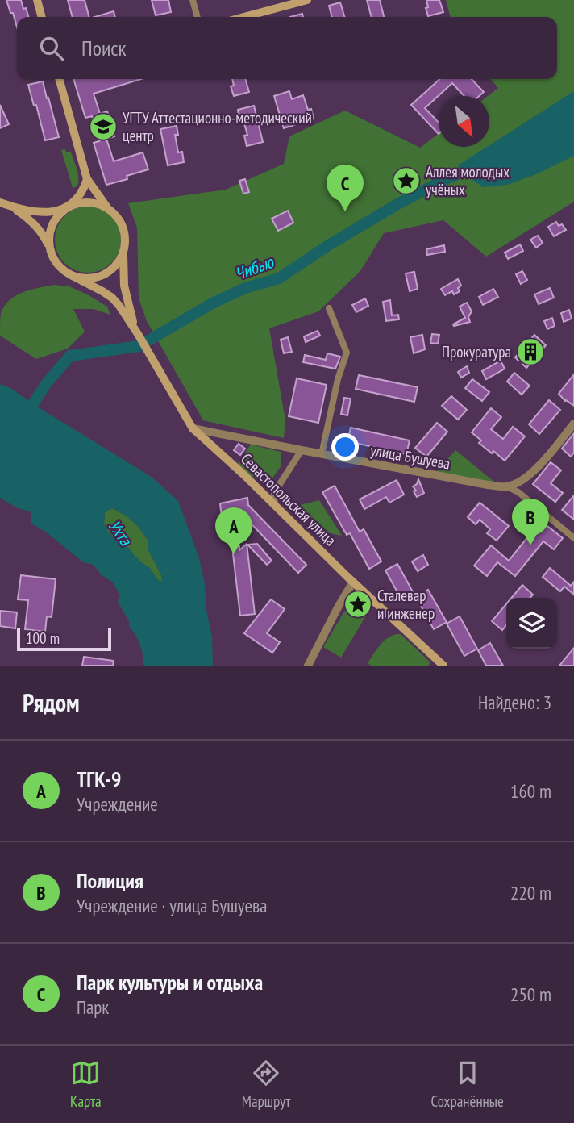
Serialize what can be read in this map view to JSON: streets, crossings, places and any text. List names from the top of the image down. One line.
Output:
{"streets":{"main road":["Севастопольская улица"],"street":["улица Бушуева"]},"crossings":[["улица Бушуева","Севастопольская улица"]],"water":["Чибью","Ухта"],"places":{"school or university":["УГТУ Аттестационно-методический центр"],"place":["Аллея молодых учёных","Сталевар и инженер"],"building":["Прокуратура"]},"scale_bar":"100 m","north":"bottom right","page":{"search":"Поиск","pins":["C","B","A"],"scale":"100 m","heading":["Рядом","Найдено: 3"],"list":[{"mark":"A","name":"ТГК-9","note":"Учреждение","value":"160 m"},{"mark":"B","name":"Полиция","note":"Учреждение · улица Бушуева","value":"220 m"},{"mark":"C","name":"Парк культуры и отдыха","note":"Парк","value":"250 m"}],"nav":["Карта","Маршрут","Сохранённые"]}}
